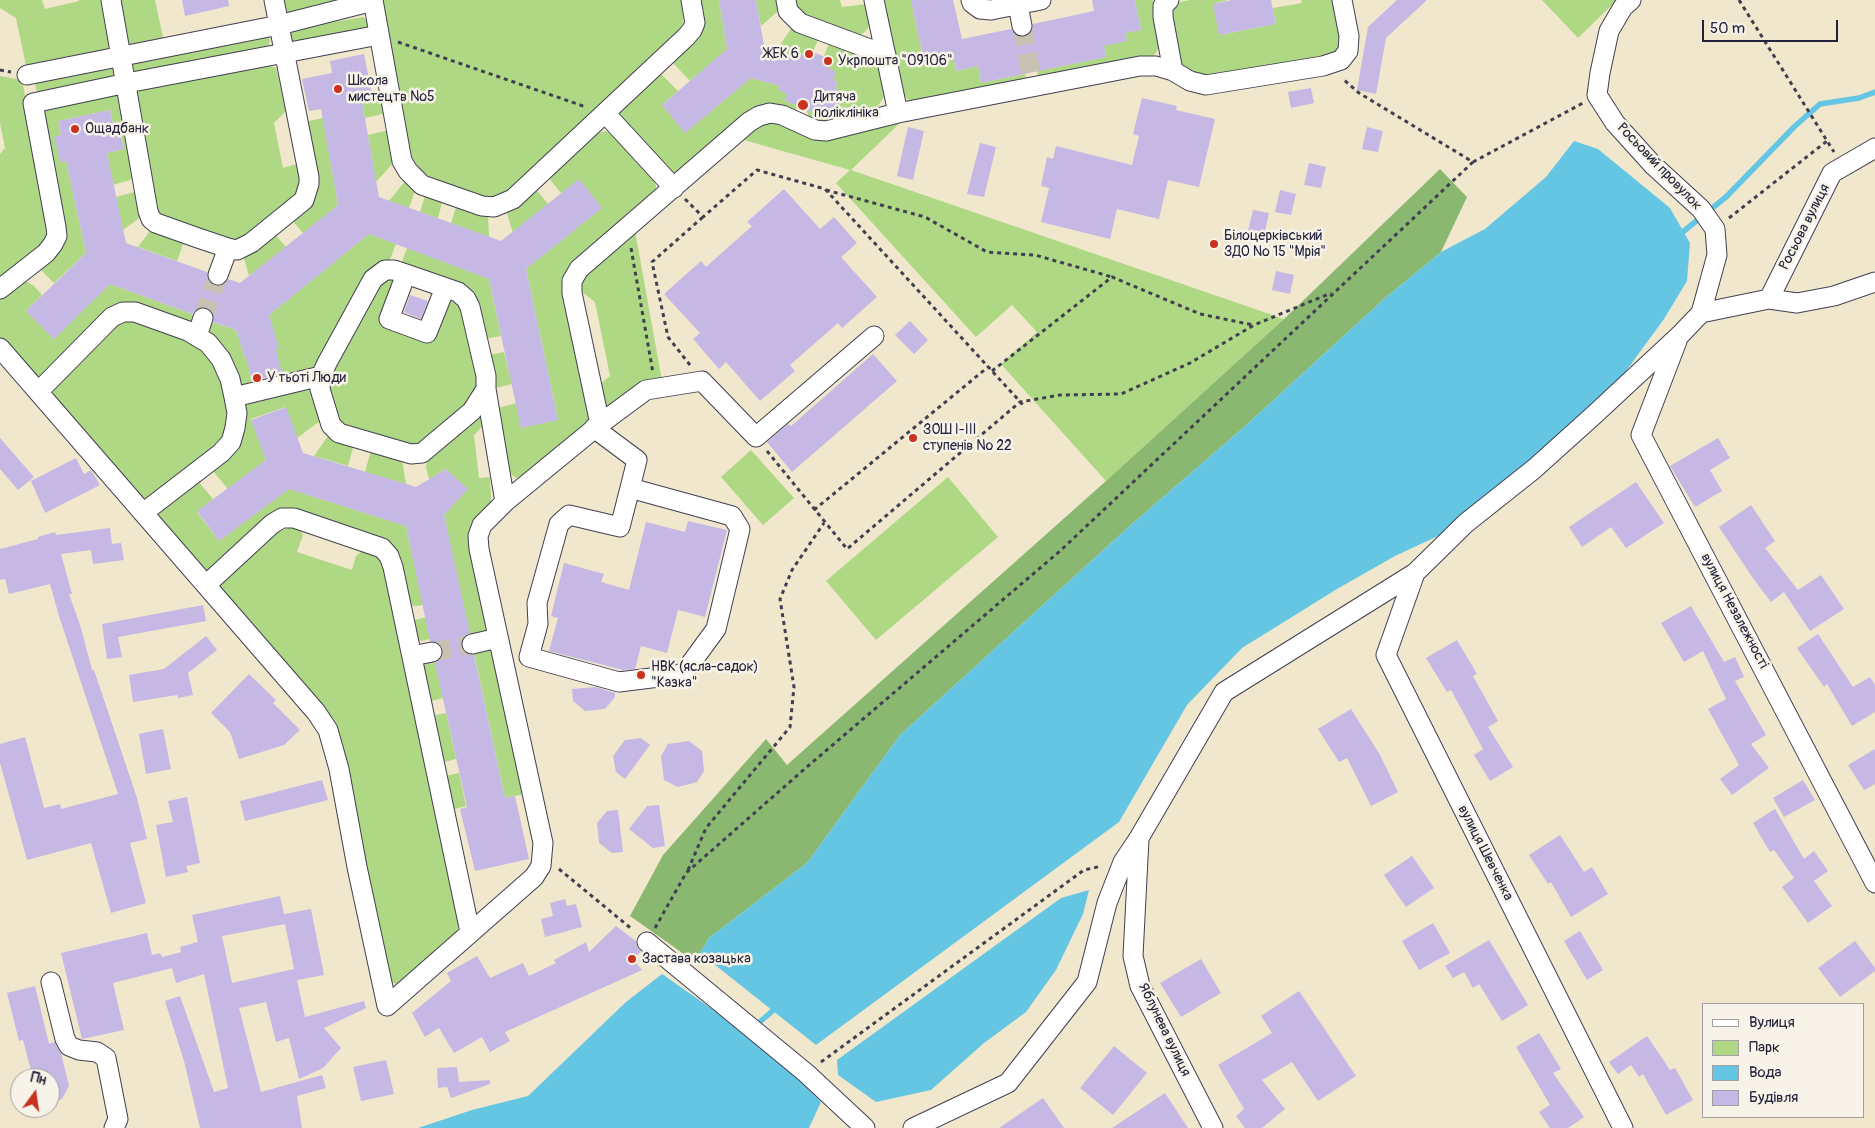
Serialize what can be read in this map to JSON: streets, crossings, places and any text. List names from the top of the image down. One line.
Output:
{"streets":{"street":["Росьовий провулок","Росьова вулиця","вулиця Незалежності","вулиця Шевченка","Яблунева вулиця"]},"places":["ЖЕК 6","Укрпошта \"09106\"","Школа мистецтв №5","Дитяча поліклініка","Ощадбанк","Білоцерківський ЗДО № 15 \"Мрія\"","У тьоті Люди","ЗОШ І-ІІІ ступенів № 22","НВК (ясла-садок) \"Казка\"","Застава козацька"],"legend":["Вулиця","Парк","Вода","Будівля"],"scale_bar":"50 m","north":"top"}
